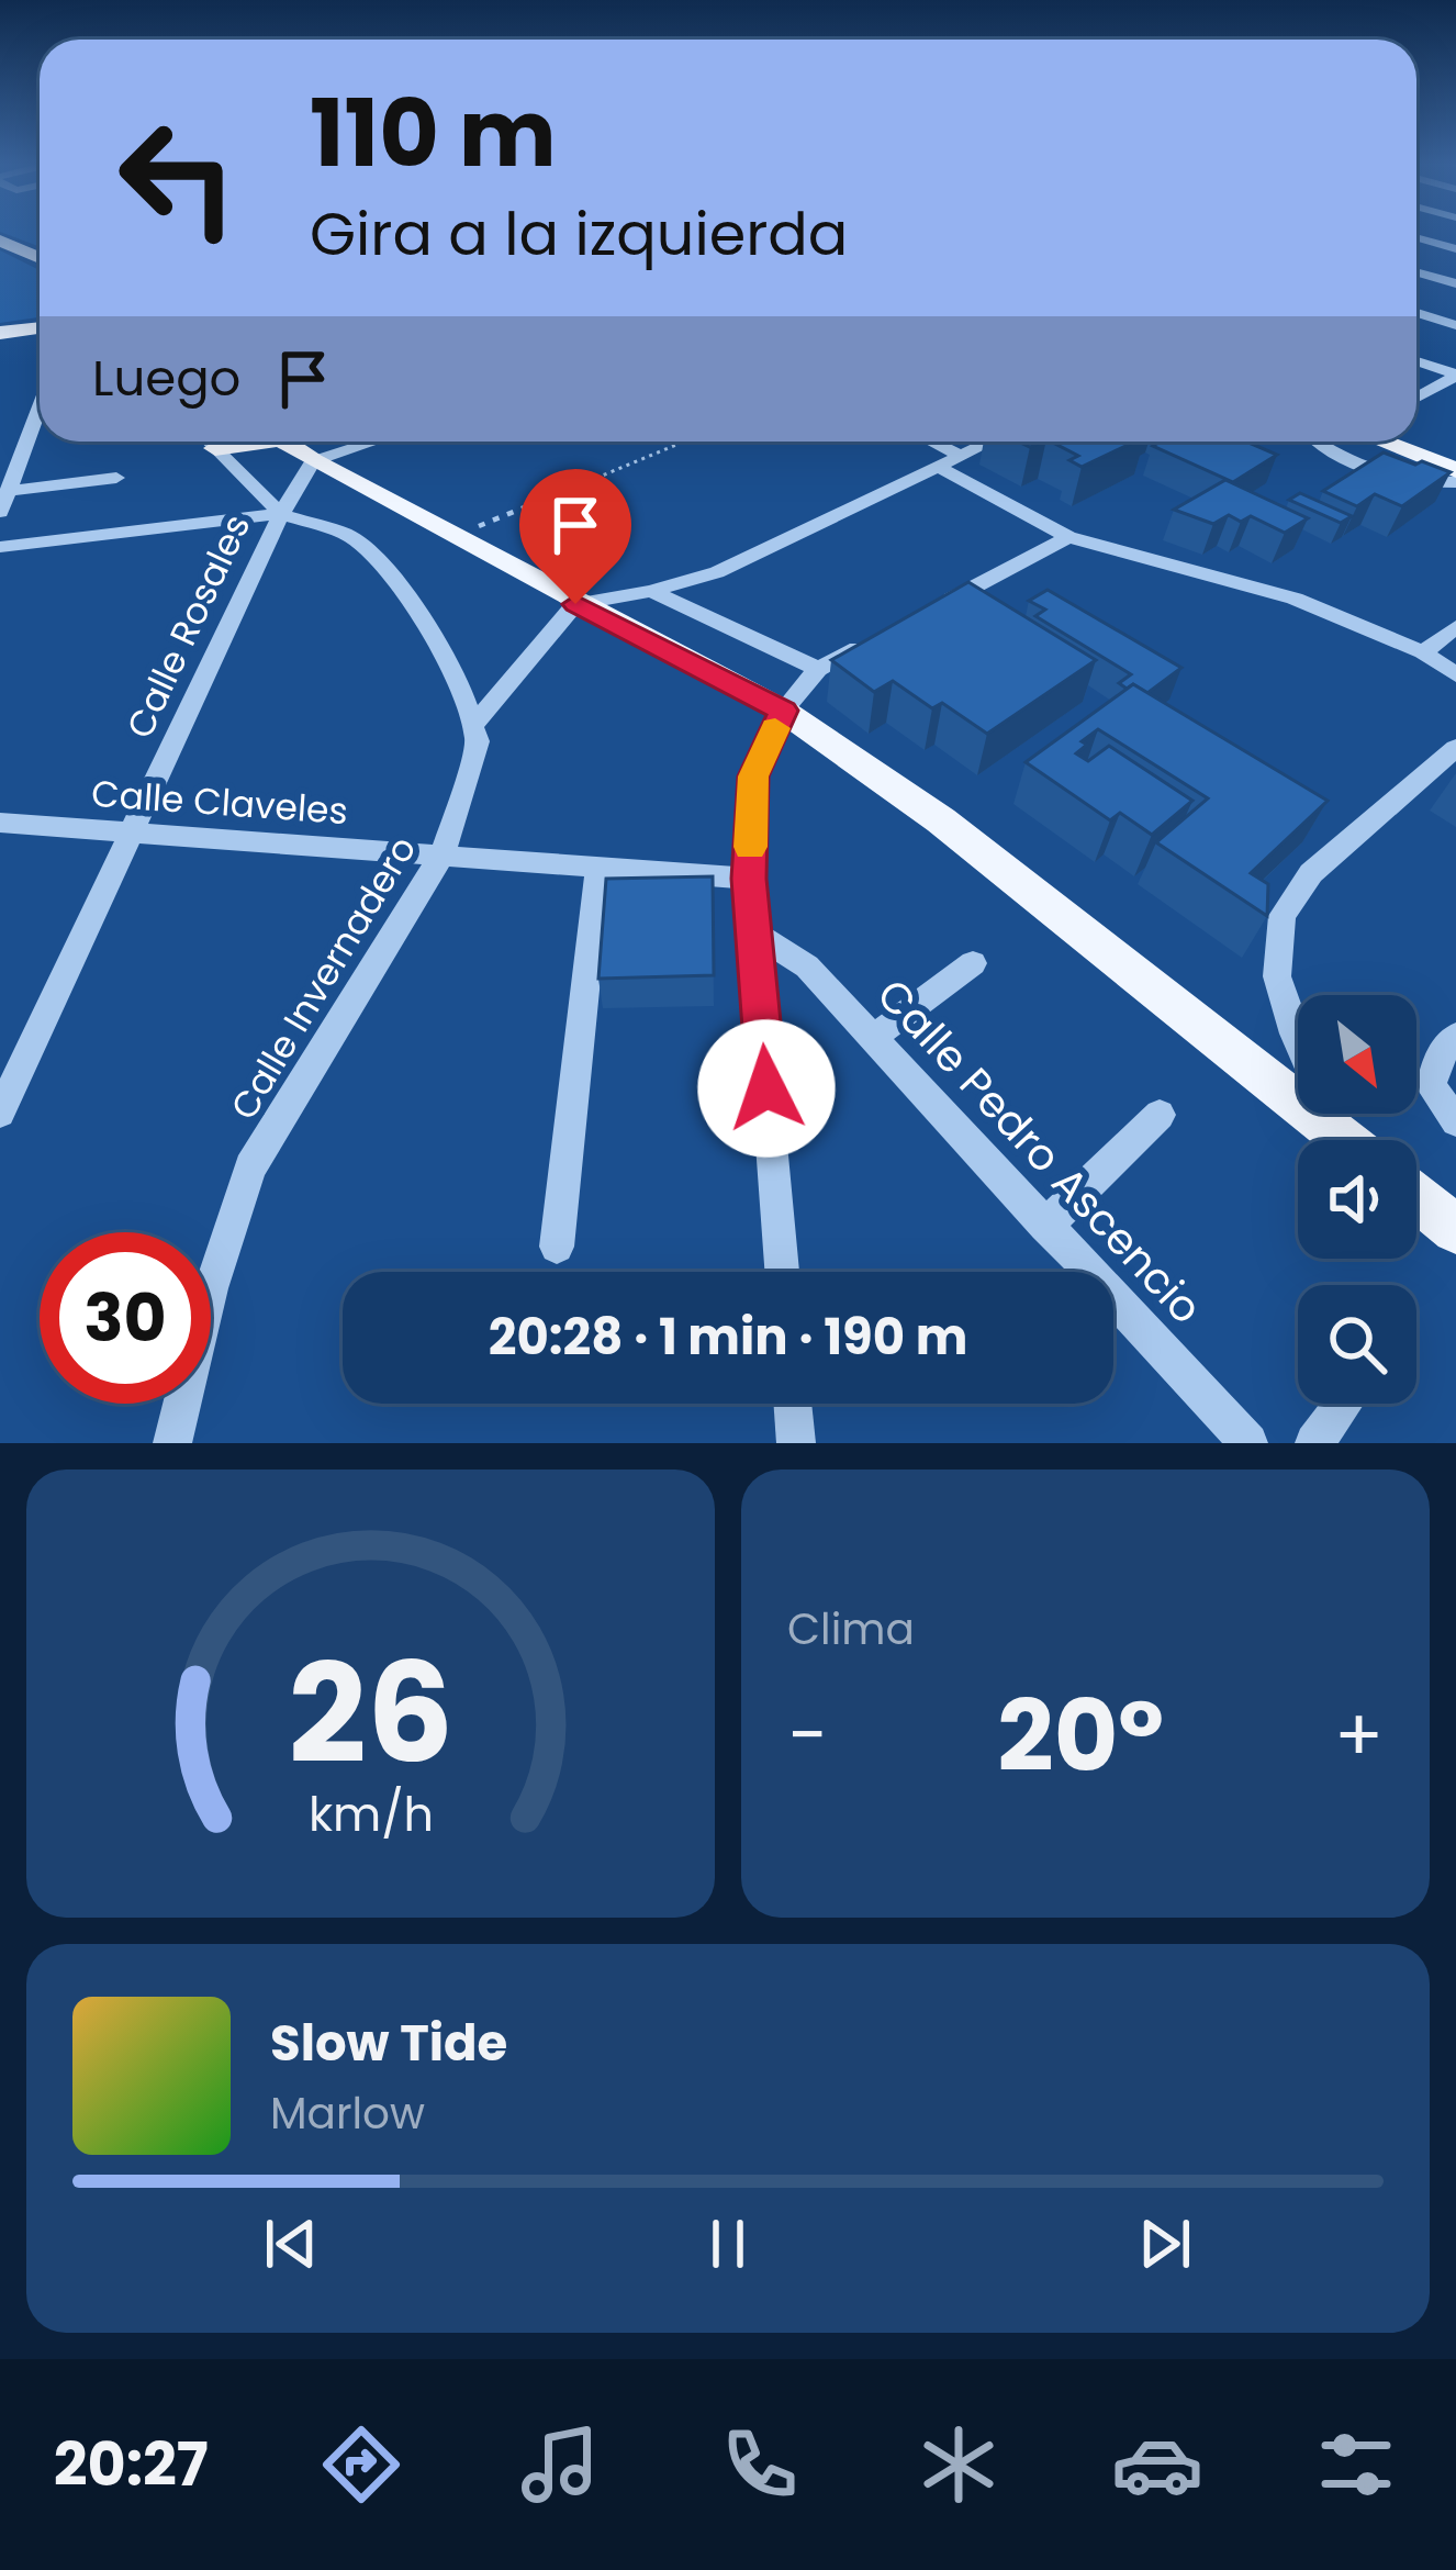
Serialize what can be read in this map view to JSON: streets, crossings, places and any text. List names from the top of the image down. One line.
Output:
{"streets":{"street":["Calle Rosales","Calle Claveles","Calle Invernadero","Calle Pedro Ascencio"]},"crossings":[["Calle Rosales","Calle Claveles"],["Calle Claveles","Calle Invernadero"]],"north":"bottom right","page":{"turn":["110 m","Gira a la izquierda"],"then":"Luego","limit":"30","trip":"20:28 · 1 min · 190 m","tile":"Clima","heat":["−","20°","+"],"song":["Slow Tide","Marlow"],"tabs":"20:27","gauge":["26","km/h"]}}
